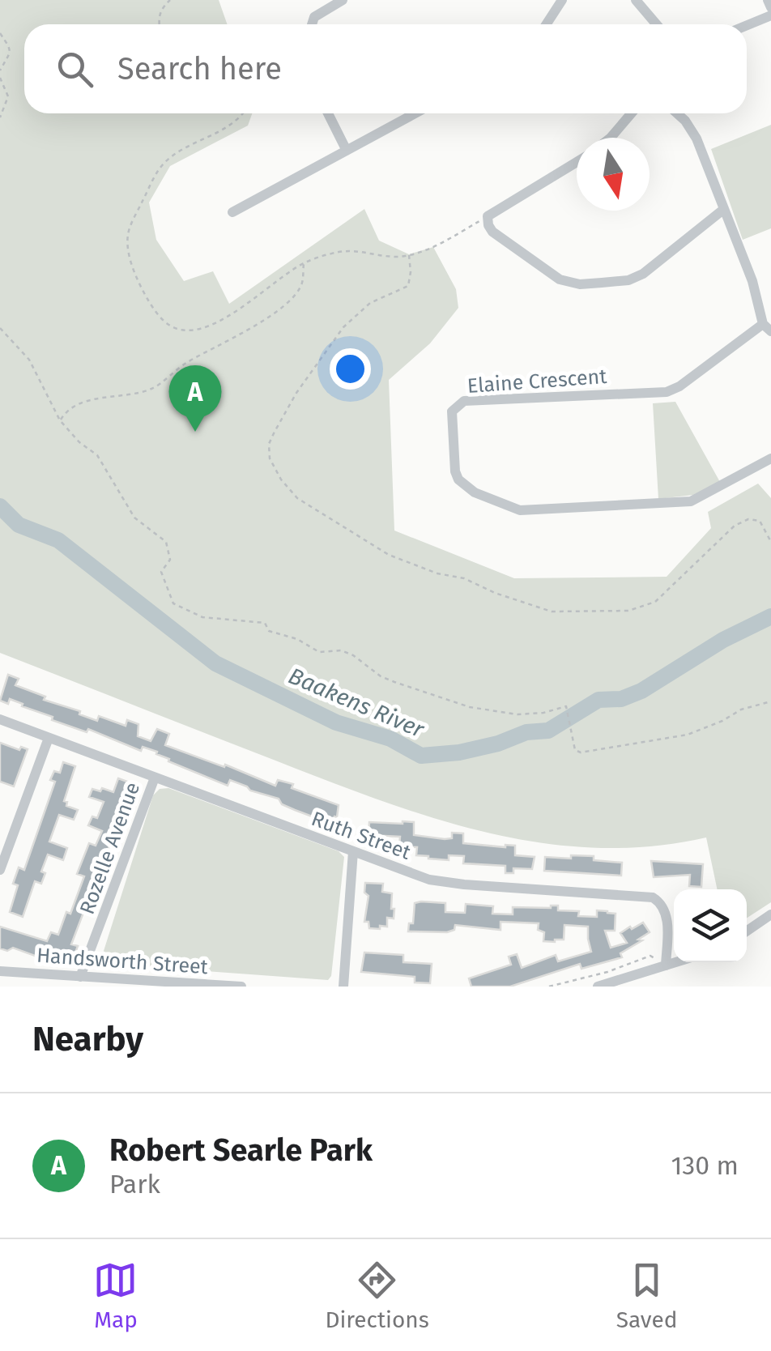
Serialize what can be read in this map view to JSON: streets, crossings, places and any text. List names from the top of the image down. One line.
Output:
{"streets":{"street":["Elaine Crescent","Ruth Street","Rozelle Avenue","Handsworth Street"]},"crossings":[["Ruth Street","Rozelle Avenue"],["Rozelle Avenue","Handsworth Street"]],"water":["Baakens River"],"north":"bottom","page":{"search":"Search here","pins":"A","heading":"Nearby","list":[{"mark":"A","name":"Robert Searle Park","note":"Park","value":"130 m"}],"nav":["Map","Directions","Saved"]}}
